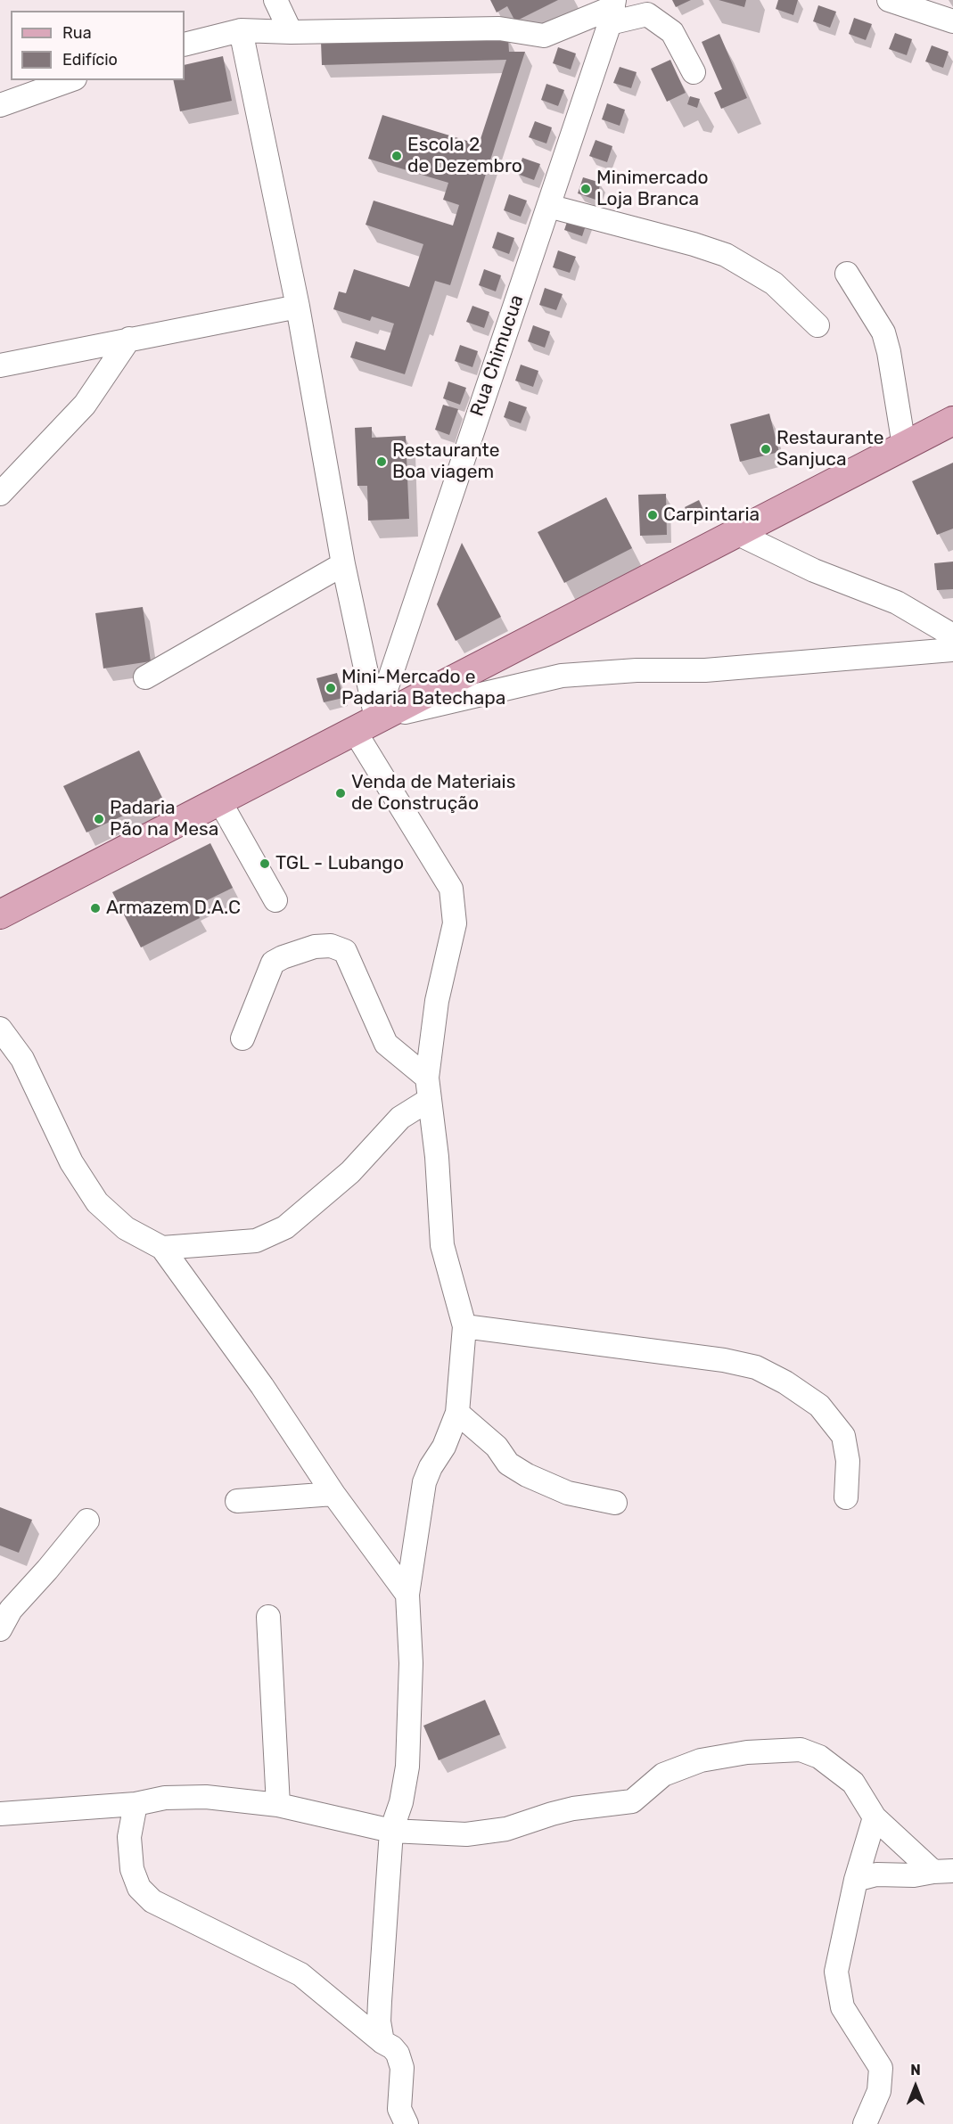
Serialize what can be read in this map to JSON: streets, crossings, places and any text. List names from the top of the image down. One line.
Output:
{"streets":{"street":["Rua Chimucua"]},"places":["Escola 2 de Dezembro","Minimercado Loja Branca","Restaurante Sanjuca","Restaurante Boa viagem","Carpintaria","Mini-Mercado e Padaria Batechapa","Venda de Materiais de Construção","Padaria Pão na Mesa","TGL - Lubango","Armazem D.A.C"],"legend":["Rua","Edifício"],"north":"top"}
